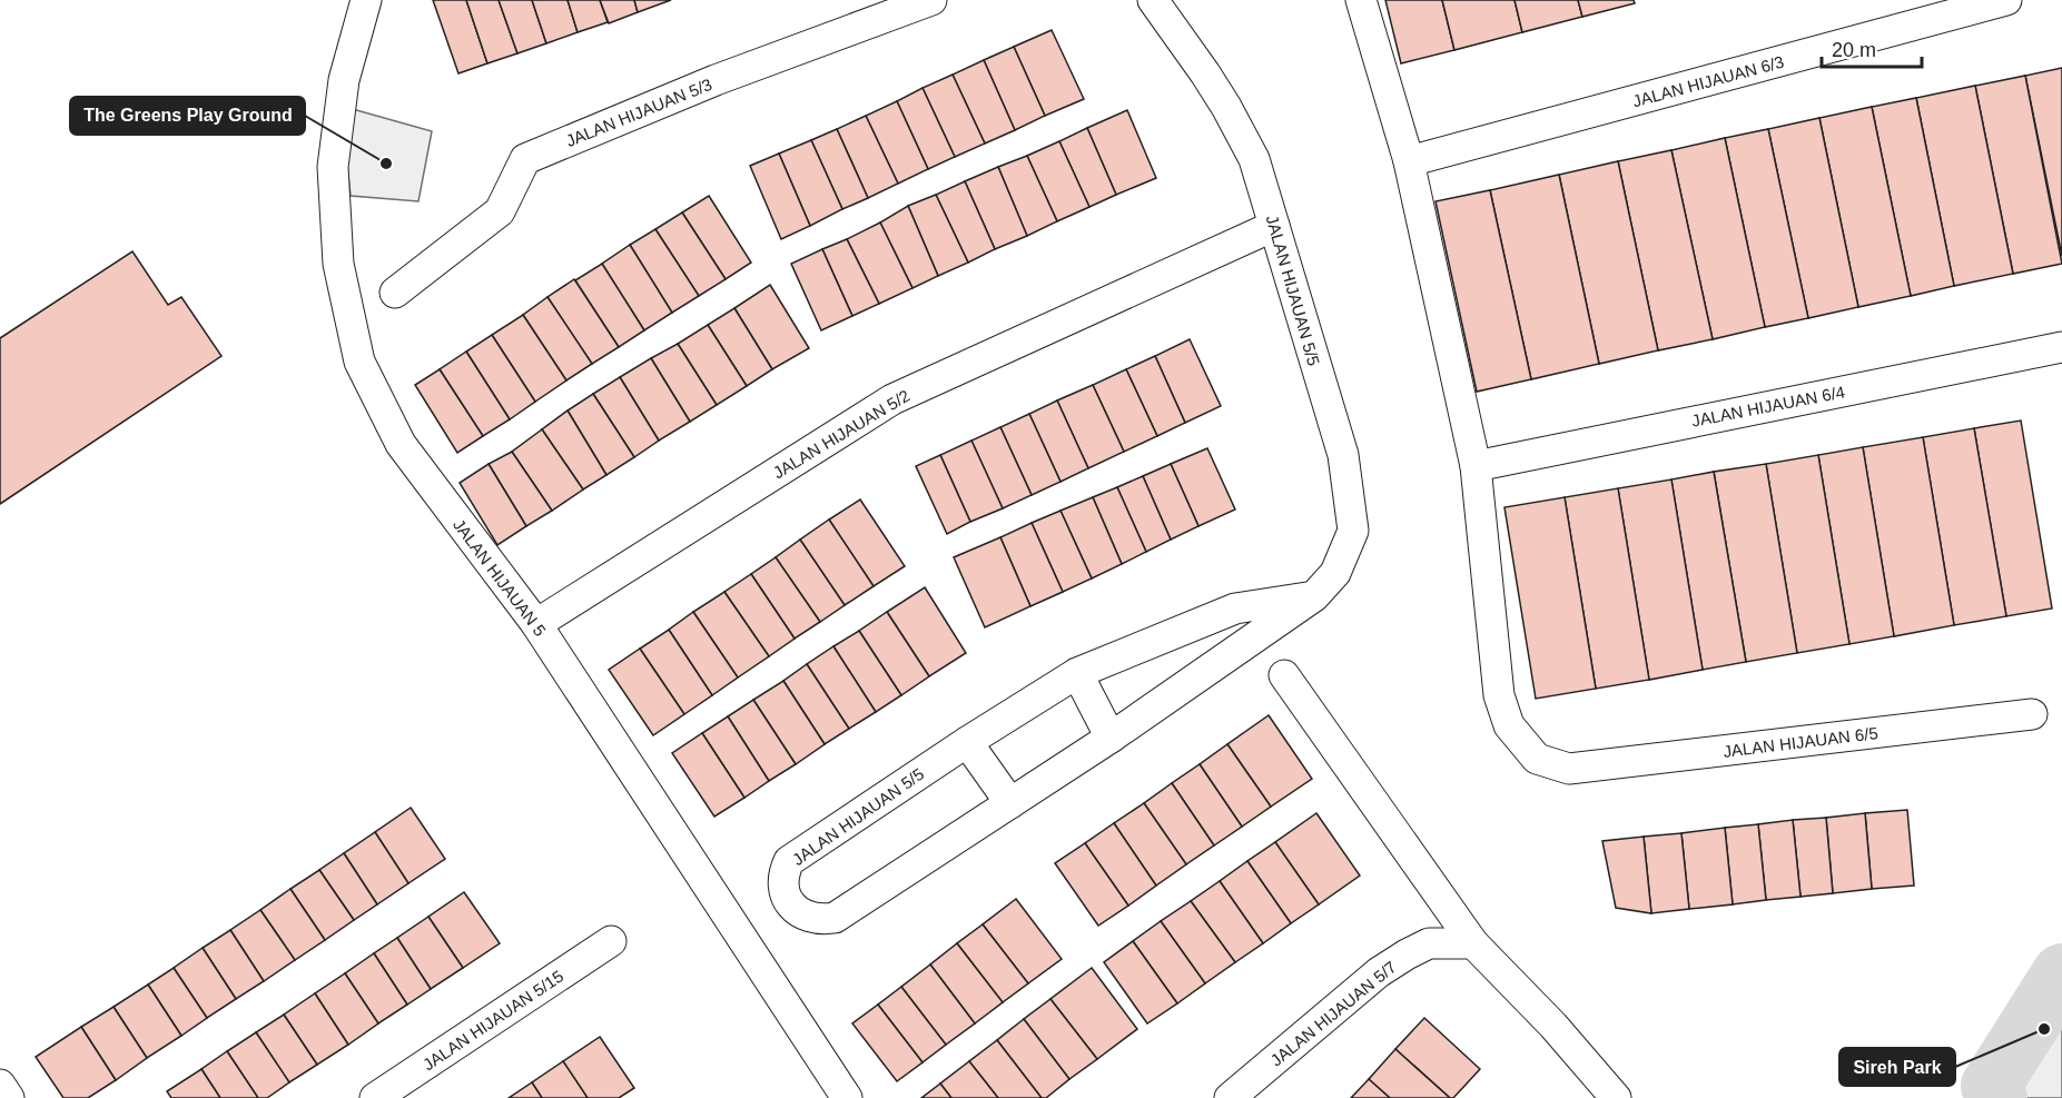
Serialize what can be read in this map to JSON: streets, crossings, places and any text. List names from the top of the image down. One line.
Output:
{"streets":{"street":["JALAN HIJAUAN 6/3","JALAN HIJAUAN 5/3","JALAN HIJAUAN 5/5","JALAN HIJAUAN 6/4","JALAN HIJAUAN 5/2","JALAN HIJAUAN 5","JALAN HIJAUAN 6/5","JALAN HIJAUAN 5/7","JALAN HIJAUAN 5/15"]},"crossings":[["JALAN HIJAUAN 5/5","JALAN HIJAUAN 5/2"],["JALAN HIJAUAN 6/4","JALAN HIJAUAN 6/5"],["JALAN HIJAUAN 5/2","JALAN HIJAUAN 5"]],"places":["The Greens Play Ground","Sireh Park"],"scale_bar":"20 m"}
